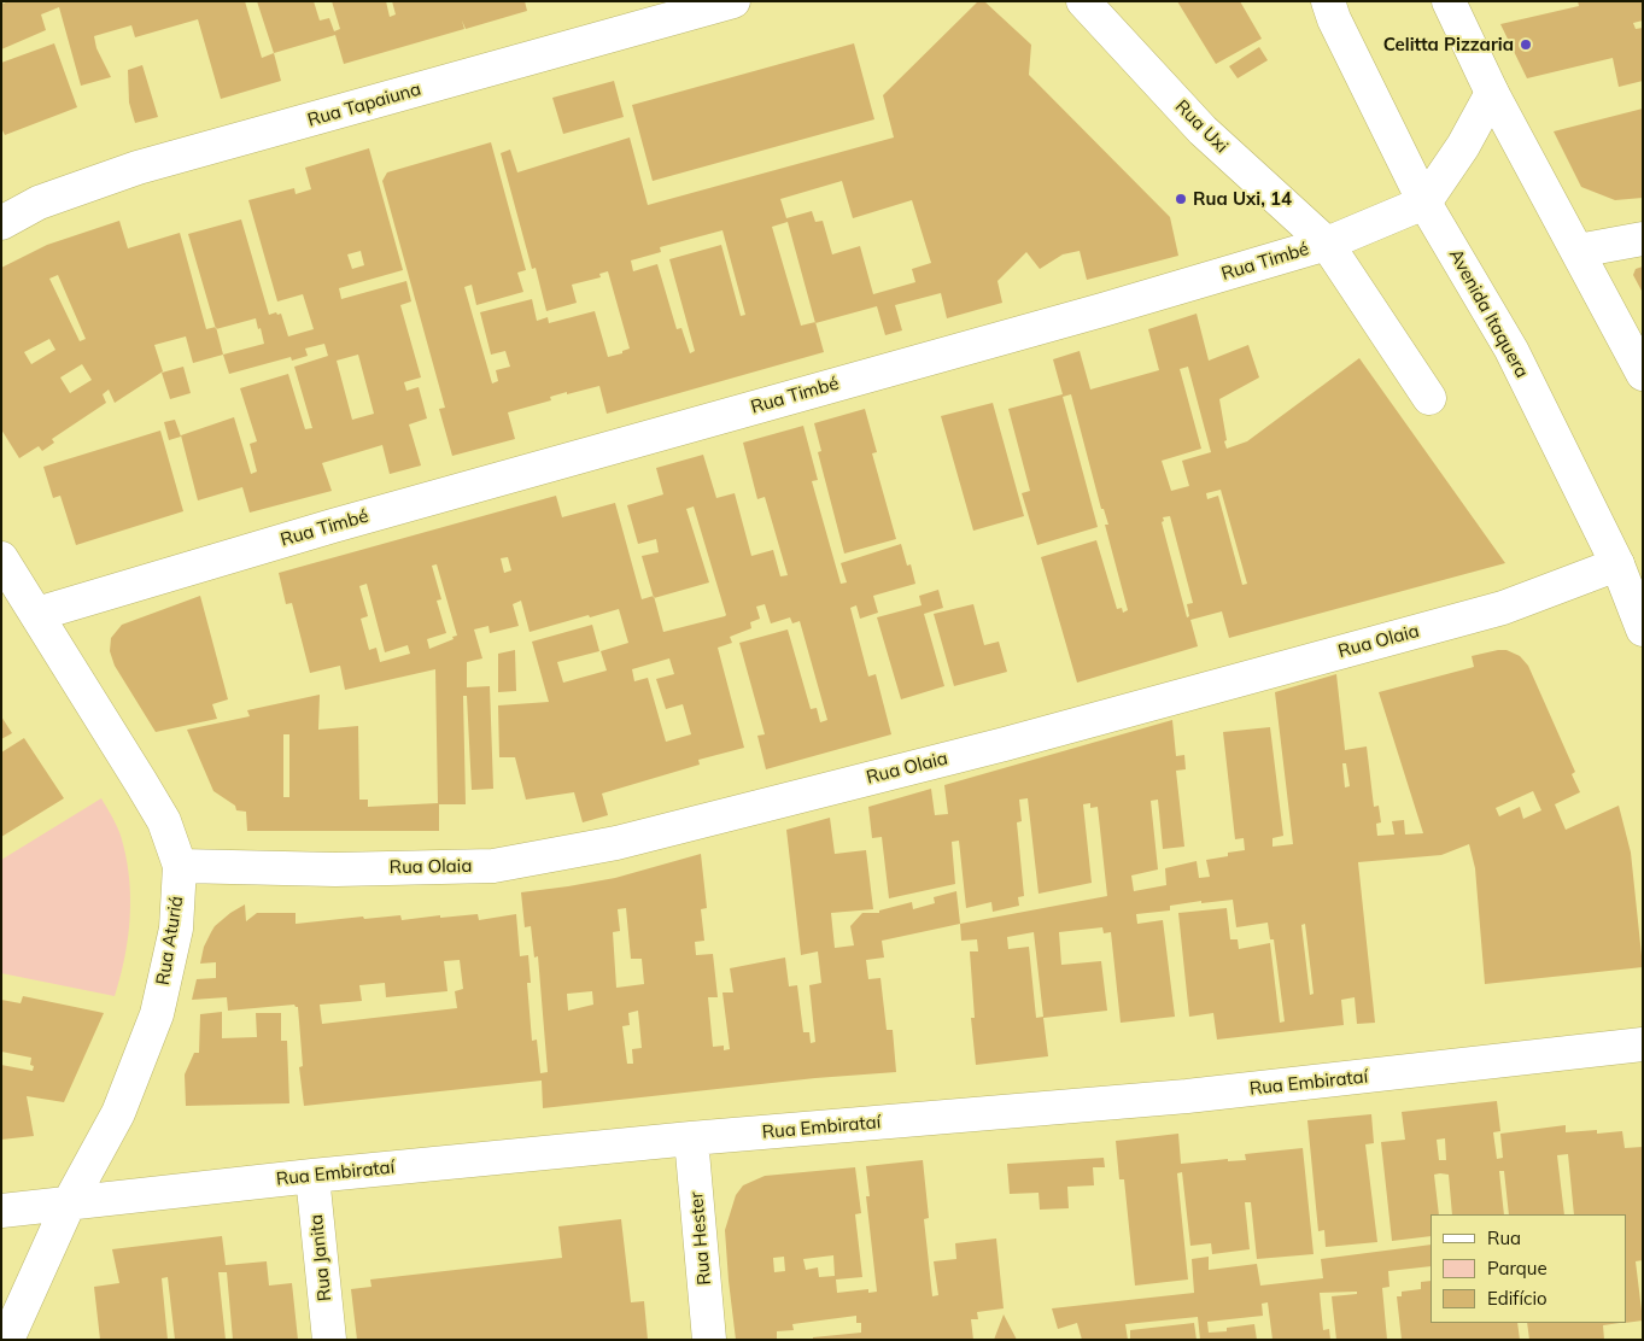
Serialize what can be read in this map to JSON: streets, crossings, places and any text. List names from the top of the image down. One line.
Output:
{"streets":{"street":["Rua Tapaiuna","Rua Uxi","Rua Timbé","Avenida Itaquera","Rua Olaia","Rua Aturiá","Rua Embirataí","Rua Hester","Rua Janita"]},"crossings":[["Rua Uxi","Rua Timbé"],["Rua Timbé","Avenida Itaquera"],["Rua Timbé","Rua Aturiá"],["Avenida Itaquera","Rua Olaia"],["Rua Olaia","Rua Aturiá"],["Rua Aturiá","Rua Embirataí"],["Rua Embirataí","Rua Hester"],["Rua Embirataí","Rua Janita"]],"places":["Celitta Pizzaria","Rua Uxi, 14"],"legend":["Rua","Parque","Edifício"]}
